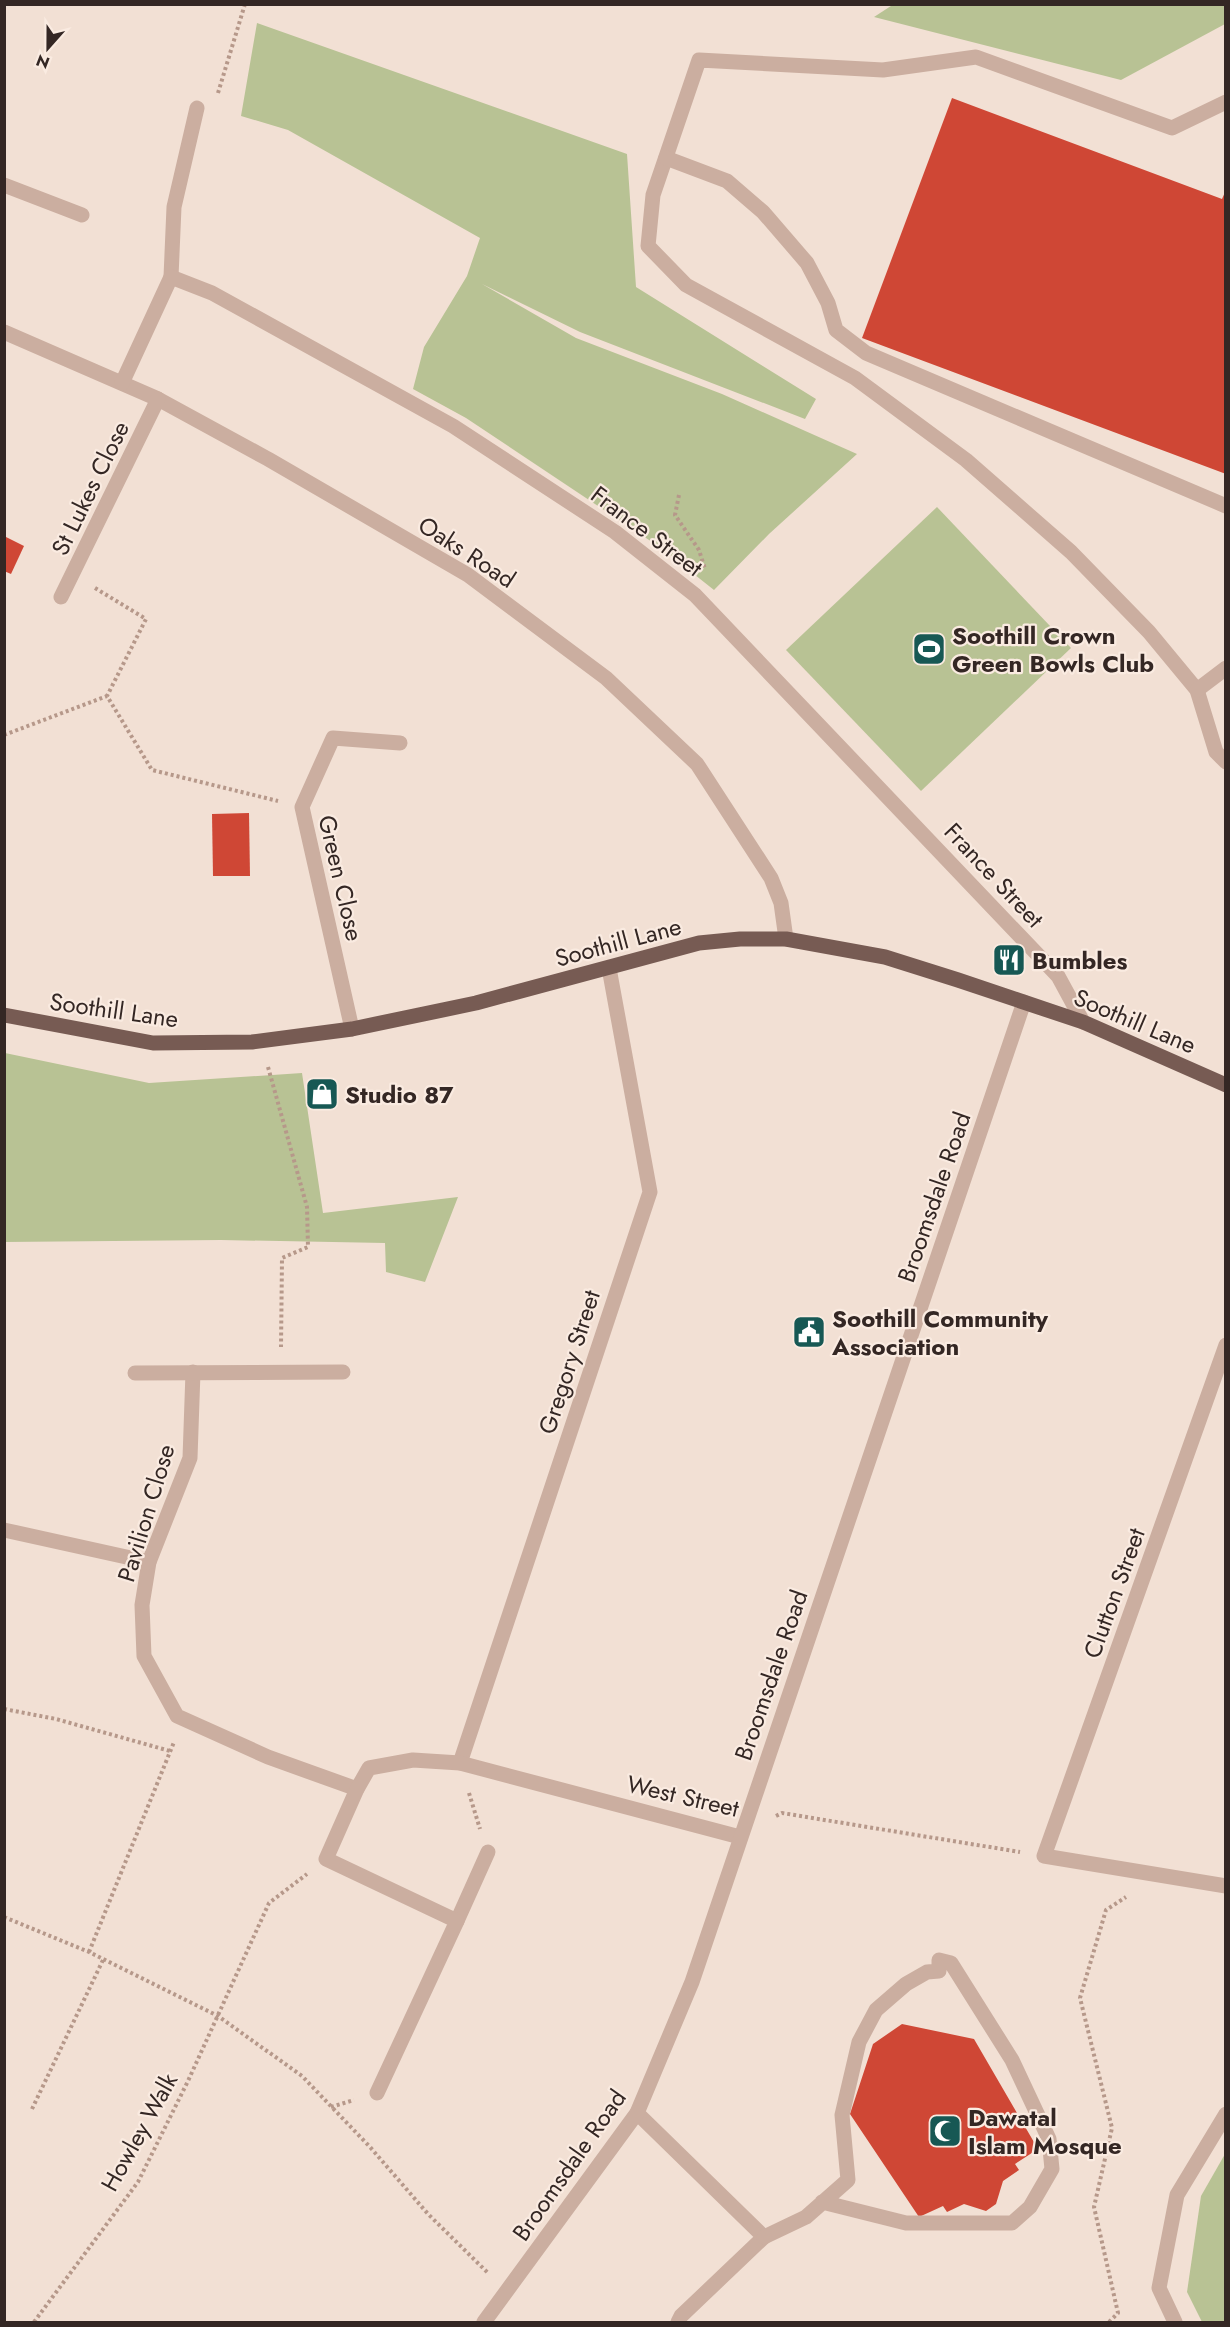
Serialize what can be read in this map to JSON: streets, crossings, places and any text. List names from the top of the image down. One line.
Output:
{"streets":{"main road":["Soothill Lane"],"street":["St Lukes Close","France Street","Oaks Road","Green Close","Broomsdale Road","Gregory Street","Pavilion Close","Clutton Street","West Street"],"path":["Howley Walk"]},"crossings":[["St Lukes Close","Oaks Road"],["France Street","Soothill Lane"],["Oaks Road","Soothill Lane"],["Green Close","Soothill Lane"],["Soothill Lane","Broomsdale Road"],["Soothill Lane","Gregory Street"],["Broomsdale Road","West Street"],["Gregory Street","West Street"],["Pavilion Close","West Street"],["Clutton Street","West Street"],["West Street","Howley Walk"]],"places":{"sports":["Soothill Crown Green Bowls Club"],"restaurant":["Bumbles"],"shop":["Studio 87"],"public building":["Soothill Community Association"],"mosque":["Dawatal Islam Mosque"]},"north":"bottom"}
